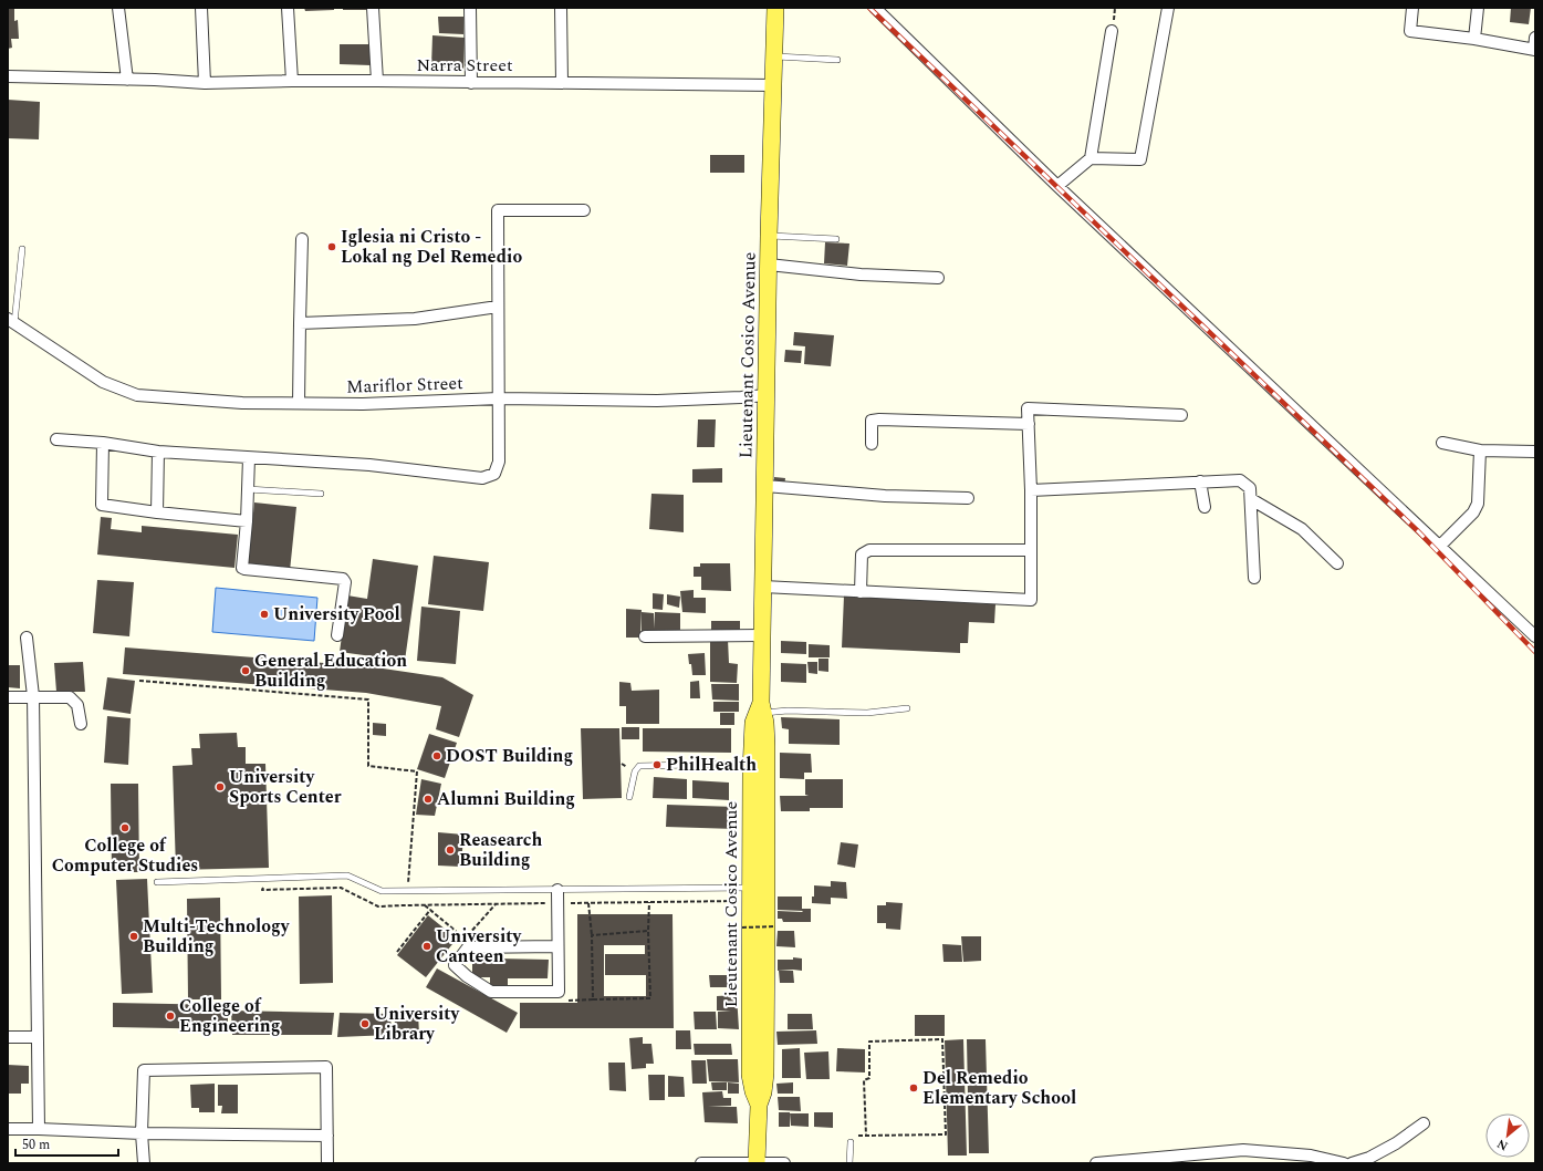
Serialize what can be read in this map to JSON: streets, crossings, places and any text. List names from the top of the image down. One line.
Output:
{"streets":{"main road":["Lieutenant Cosico Avenue"],"street":["Narra Street","Mariflor Street"]},"crossings":[["Narra Street","Lieutenant Cosico Avenue"],["Lieutenant Cosico Avenue","Mariflor Street"]],"places":["Iglesia ni Cristo - Lokal ng Del Remedio","University Pool","General Education Building","DOST Building","PhilHealth","University Sports Center","Alumni Building","College of Computer Studies","Reasearch Building","Multi-Technology Building","University Canteen","College of Engineering","University Library","Del Remedio Elementary School"],"scale_bar":"50 m","north":"bottom left"}
